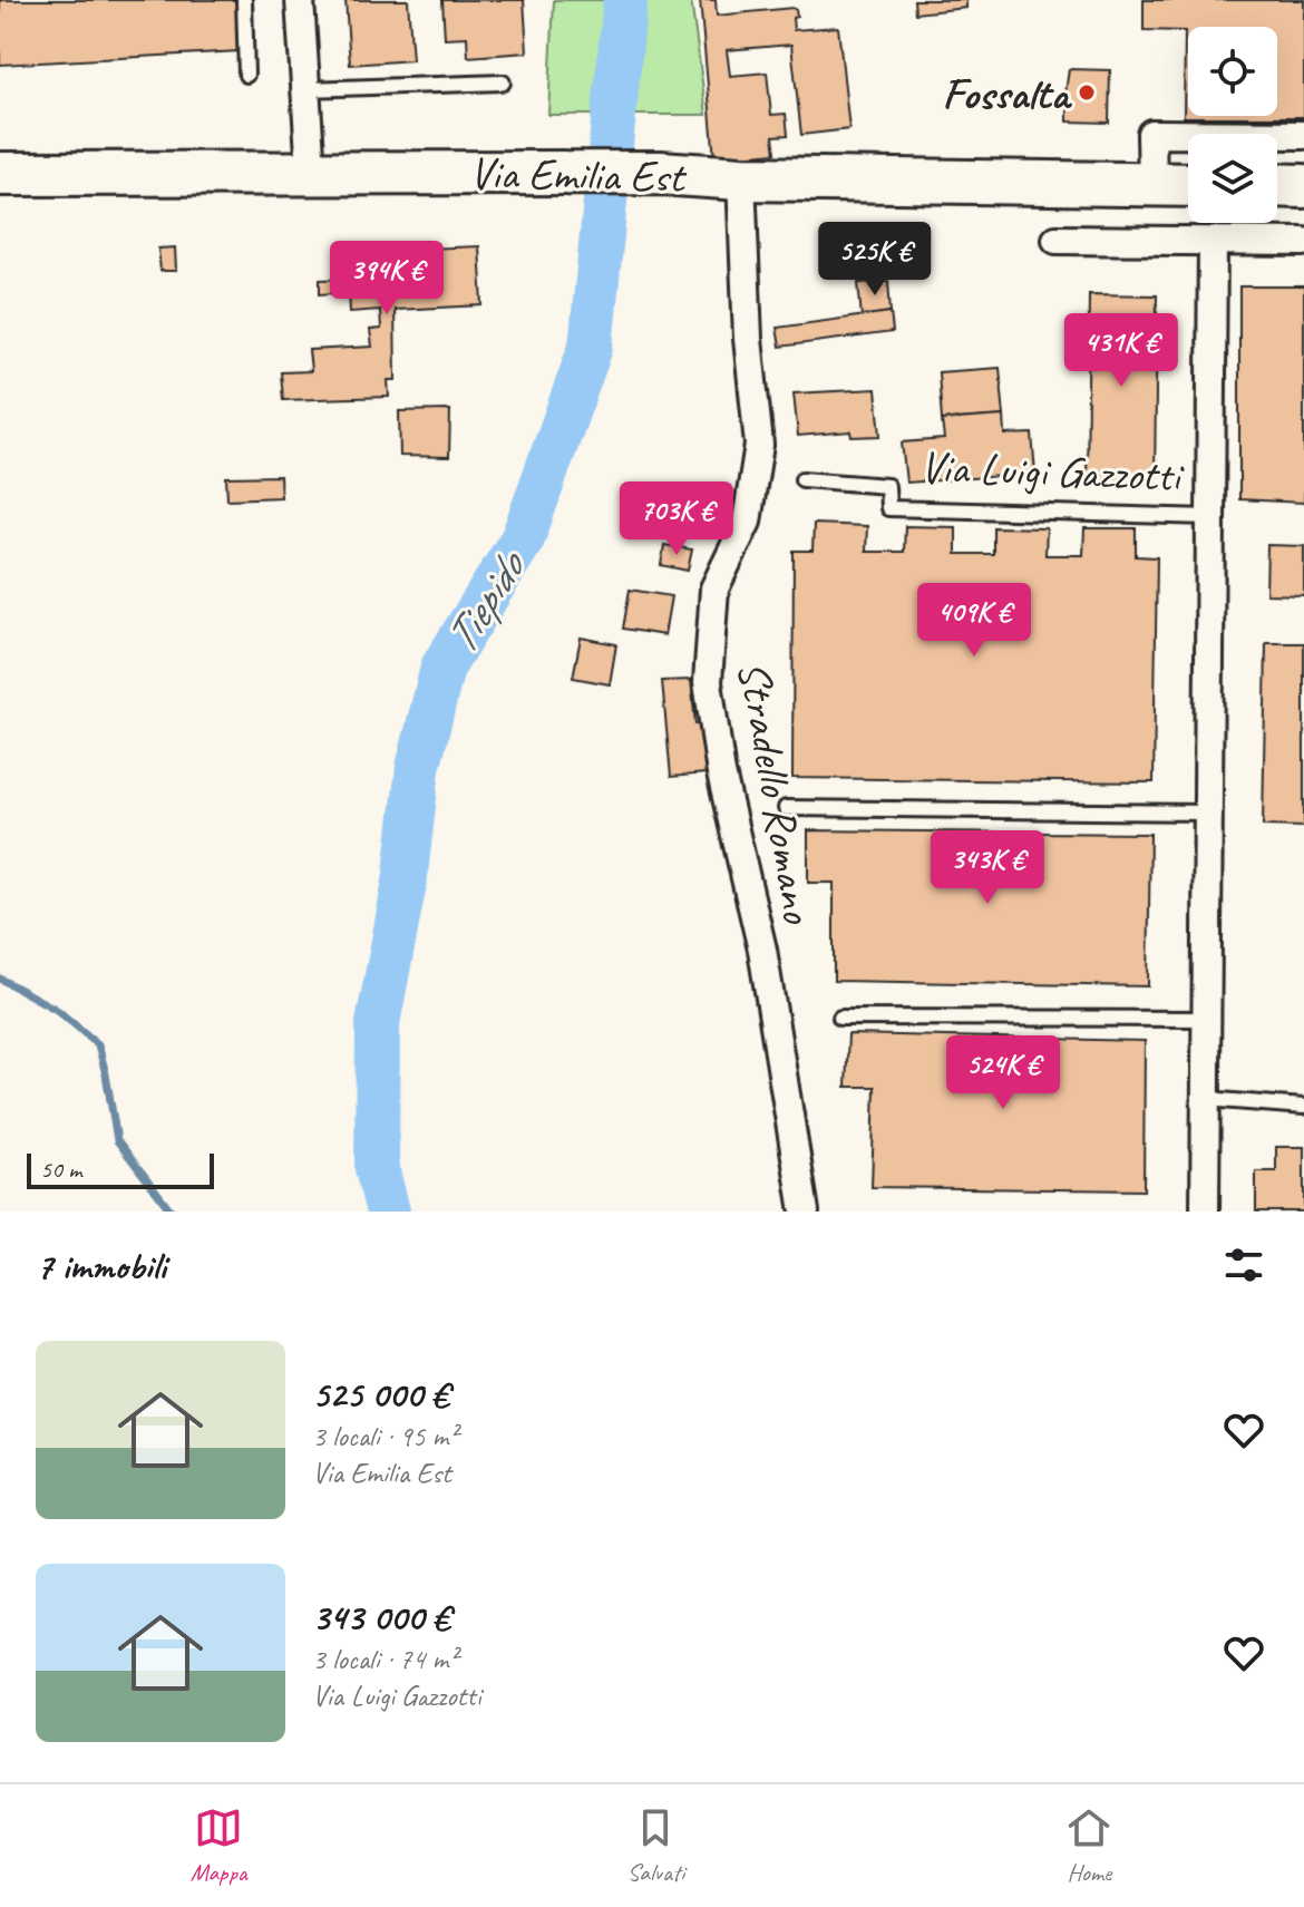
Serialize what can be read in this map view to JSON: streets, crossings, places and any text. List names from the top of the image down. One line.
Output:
{"streets":{"main road":["Via Emilia Est"],"street":["Via Luigi Gazzotti","Stradello Romano"]},"crossings":[["Via Emilia Est","Stradello Romano"]],"water":["Tiepido"],"places":["Fossalta"],"scale_bar":"50 m","page":{"price":["525K €","394K €","431K €","703K €","409K €","343K €","524K €"],"scale":"50 m","heading":"7 immobili","list":[{"name":"525 000 €","note":"3 locali · 95 m² · Via Emilia Est"},{"name":"343 000 €","note":"3 locali · 74 m² · Via Luigi Gazzotti"}],"tabs":["Mappa","Salvati","Home"]}}
